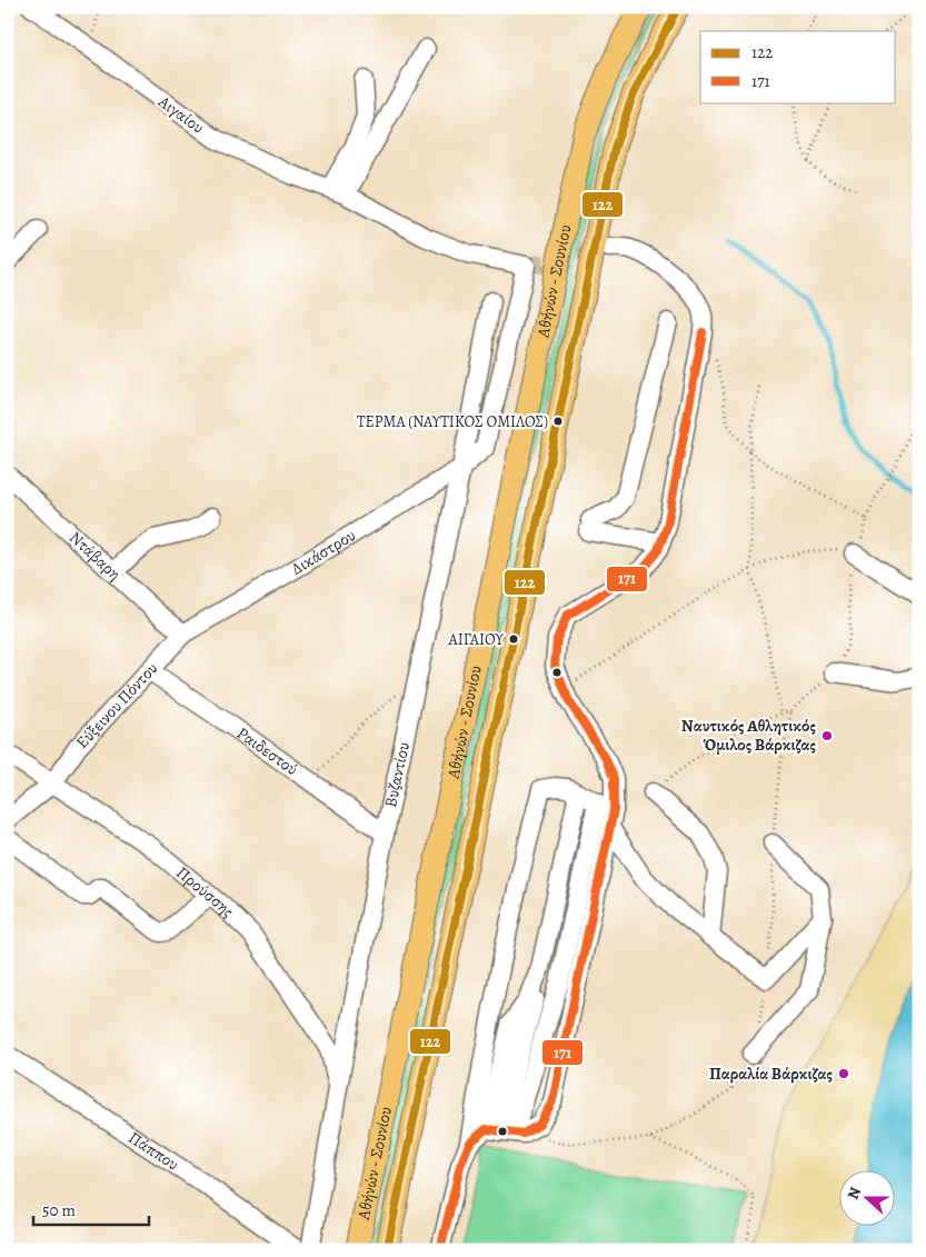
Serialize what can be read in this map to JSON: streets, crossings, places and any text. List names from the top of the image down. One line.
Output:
{"streets":{"main road":["Αθήνών - Σουνίου"],"street":["Αιγαίου","Δικάστρου","Ντάβαρη","Εύξεινου Πόντου","Ραιδεστού","Βυζαντίου","Προύσσης","Πάππου"]},"crossings":[["Αιγαίου","Δικάστρου"],["Αιγαίου","Βυζαντίου"],["Δικάστρου","Ντάβαρη"],["Δικάστρου","Εύξεινου Πόντου"],["Δικάστρου","Βυζαντίου"],["Ντάβαρη","Εύξεινου Πόντου"],["Εύξεινου Πόντου","Ραιδεστού"],["Εύξεινου Πόντου","Προύσσης"],["Ραιδεστού","Βυζαντίου"],["Βυζαντίου","Προύσσης"]],"places":["ΤΕΡΜΑ (ΝΑΥΤΙΚΟΣ ΟΜΙΛΟΣ)","ΑΙΓΑΙΟΥ","Ναυτικός Αθλητικός Όμιλος Βάρκιζας","Παραλία Βάρκιζας"],"lines":["transit line 122","transit line 171"],"legend":["122","171"],"scale_bar":"50 m","north":"left"}
